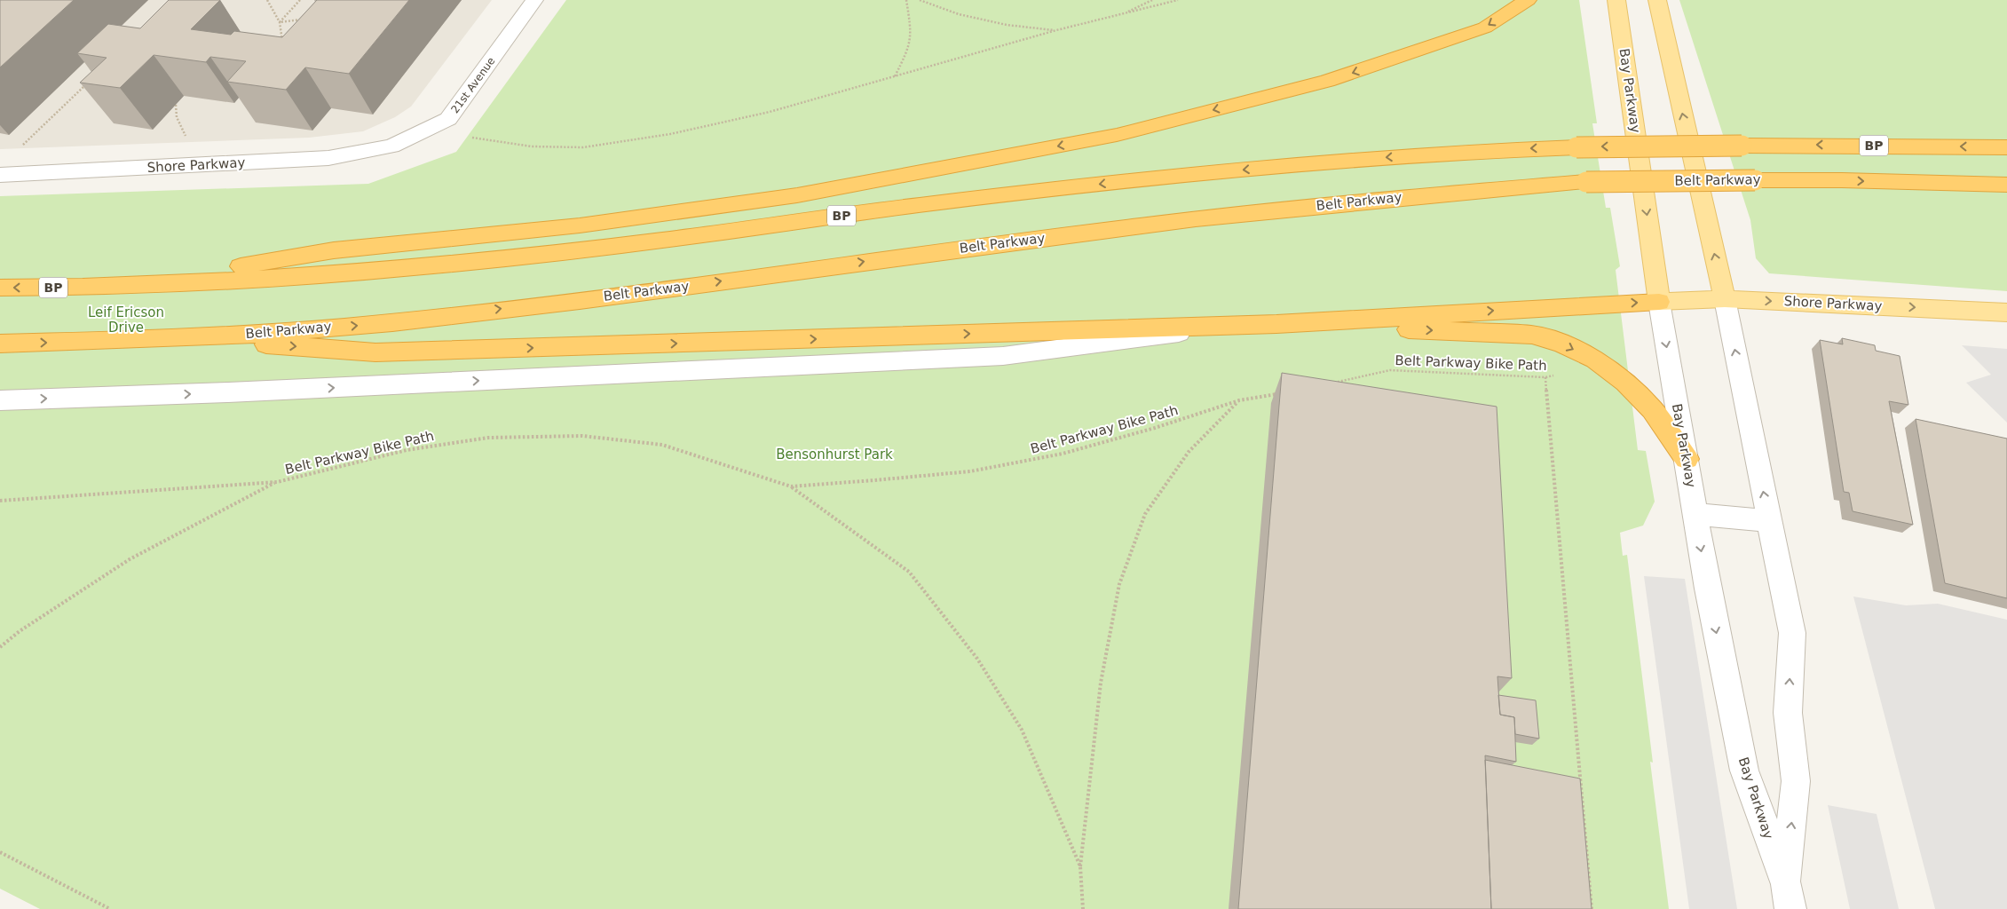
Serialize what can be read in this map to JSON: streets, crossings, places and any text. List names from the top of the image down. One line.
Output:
{"streets":{"highway":["BP","Belt Parkway"],"main road":["Bay Parkway","Shore Parkway"],"street":["21st Avenue"],"path":["Belt Parkway Bike Path"]},"crossings":[["21st Avenue","Shore Parkway"],["Bay Parkway","Shore Parkway"]],"one_way":["Shore Parkway"],"parks":["Leif Ericson Drive","Bensonhurst Park"]}
